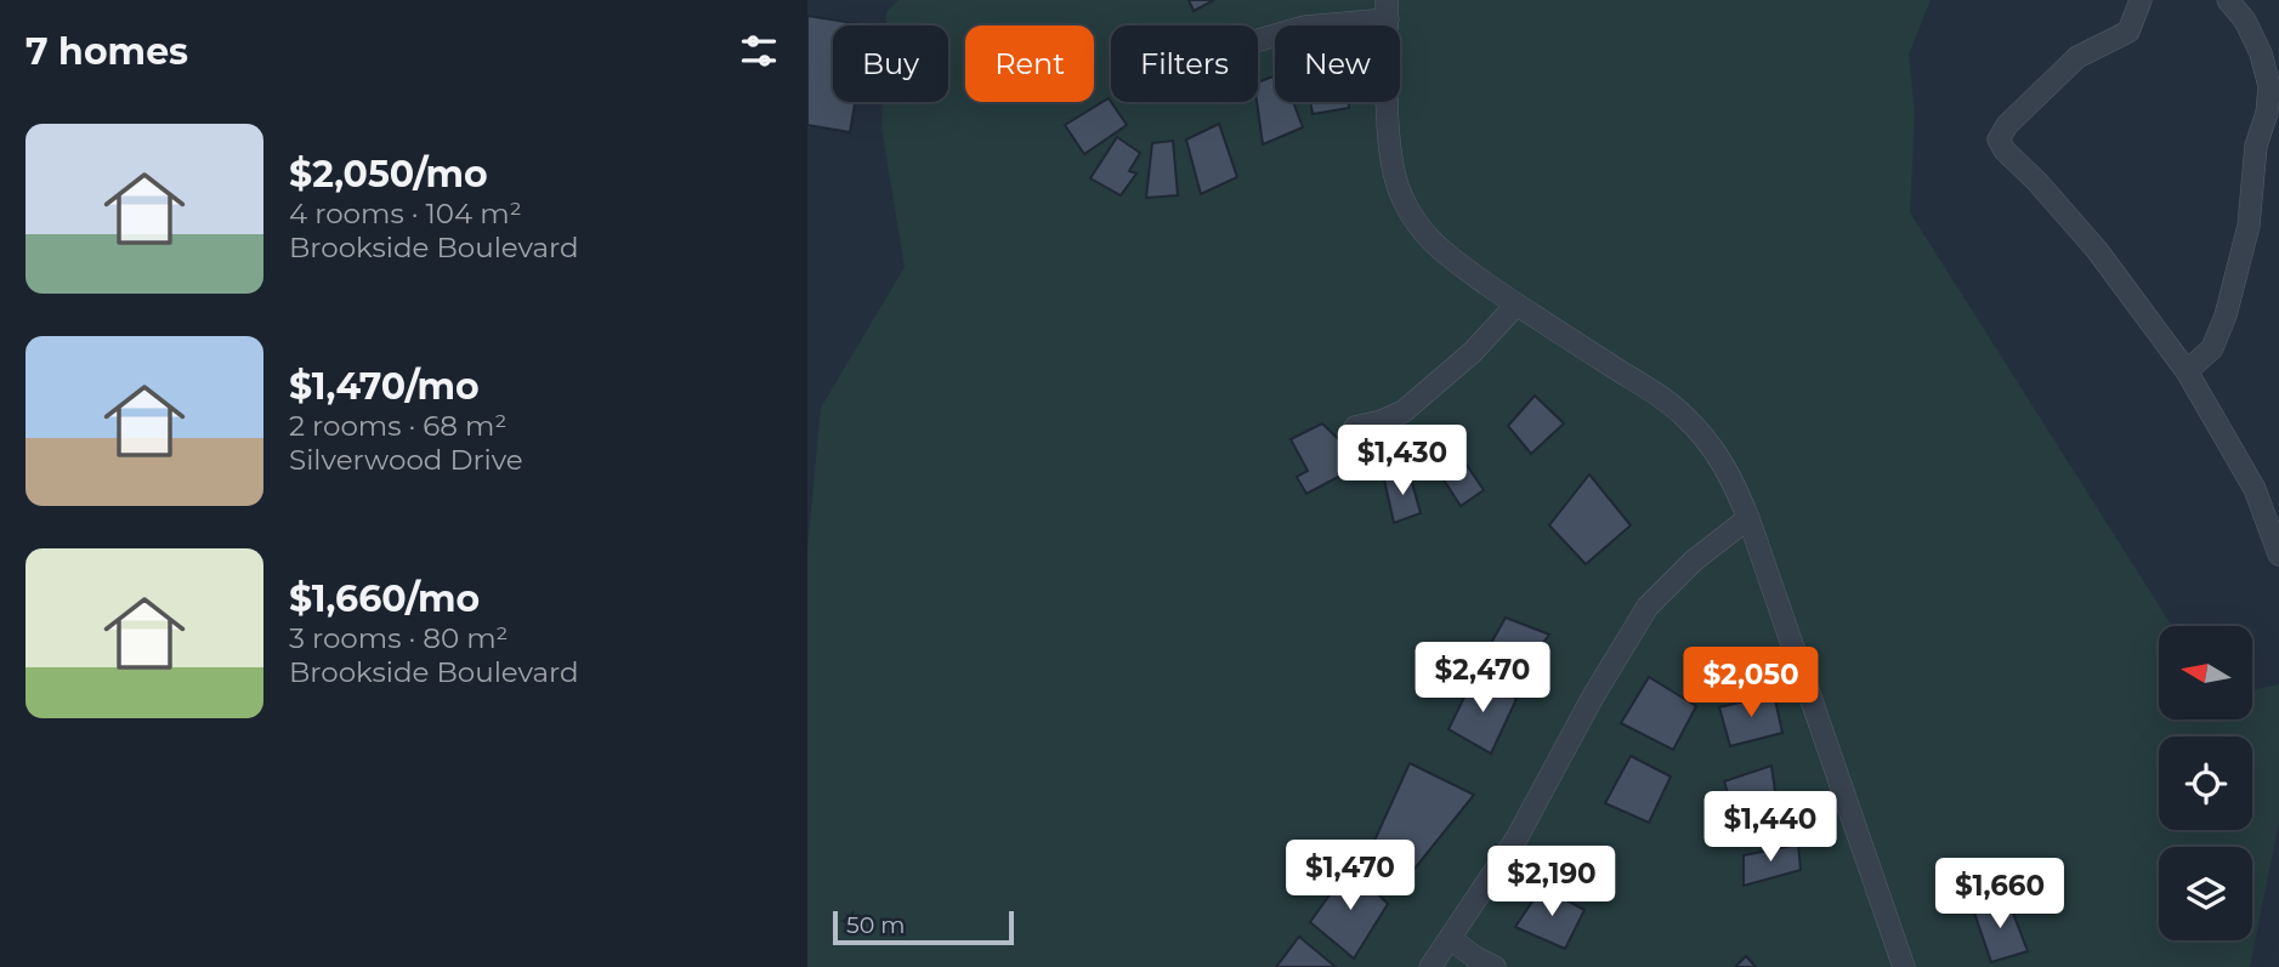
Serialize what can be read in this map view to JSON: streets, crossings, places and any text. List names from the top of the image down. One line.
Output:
{"scale_bar":"50 m","north":"left","page":{"heading":"7 homes","chip":["Buy","Rent","Filters","New"],"list":[{"name":"$2,050/mo","note":"4 rooms · 104 m² · Brookside Boulevard"},{"name":"$1,470/mo","note":"2 rooms · 68 m² · Silverwood Drive"},{"name":"$1,660/mo","note":"3 rooms · 80 m² · Brookside Boulevard"}],"price":["$1,430","$2,470","$2,050","$1,440","$1,470","$2,190","$1,660"],"scale":"50 m"}}
